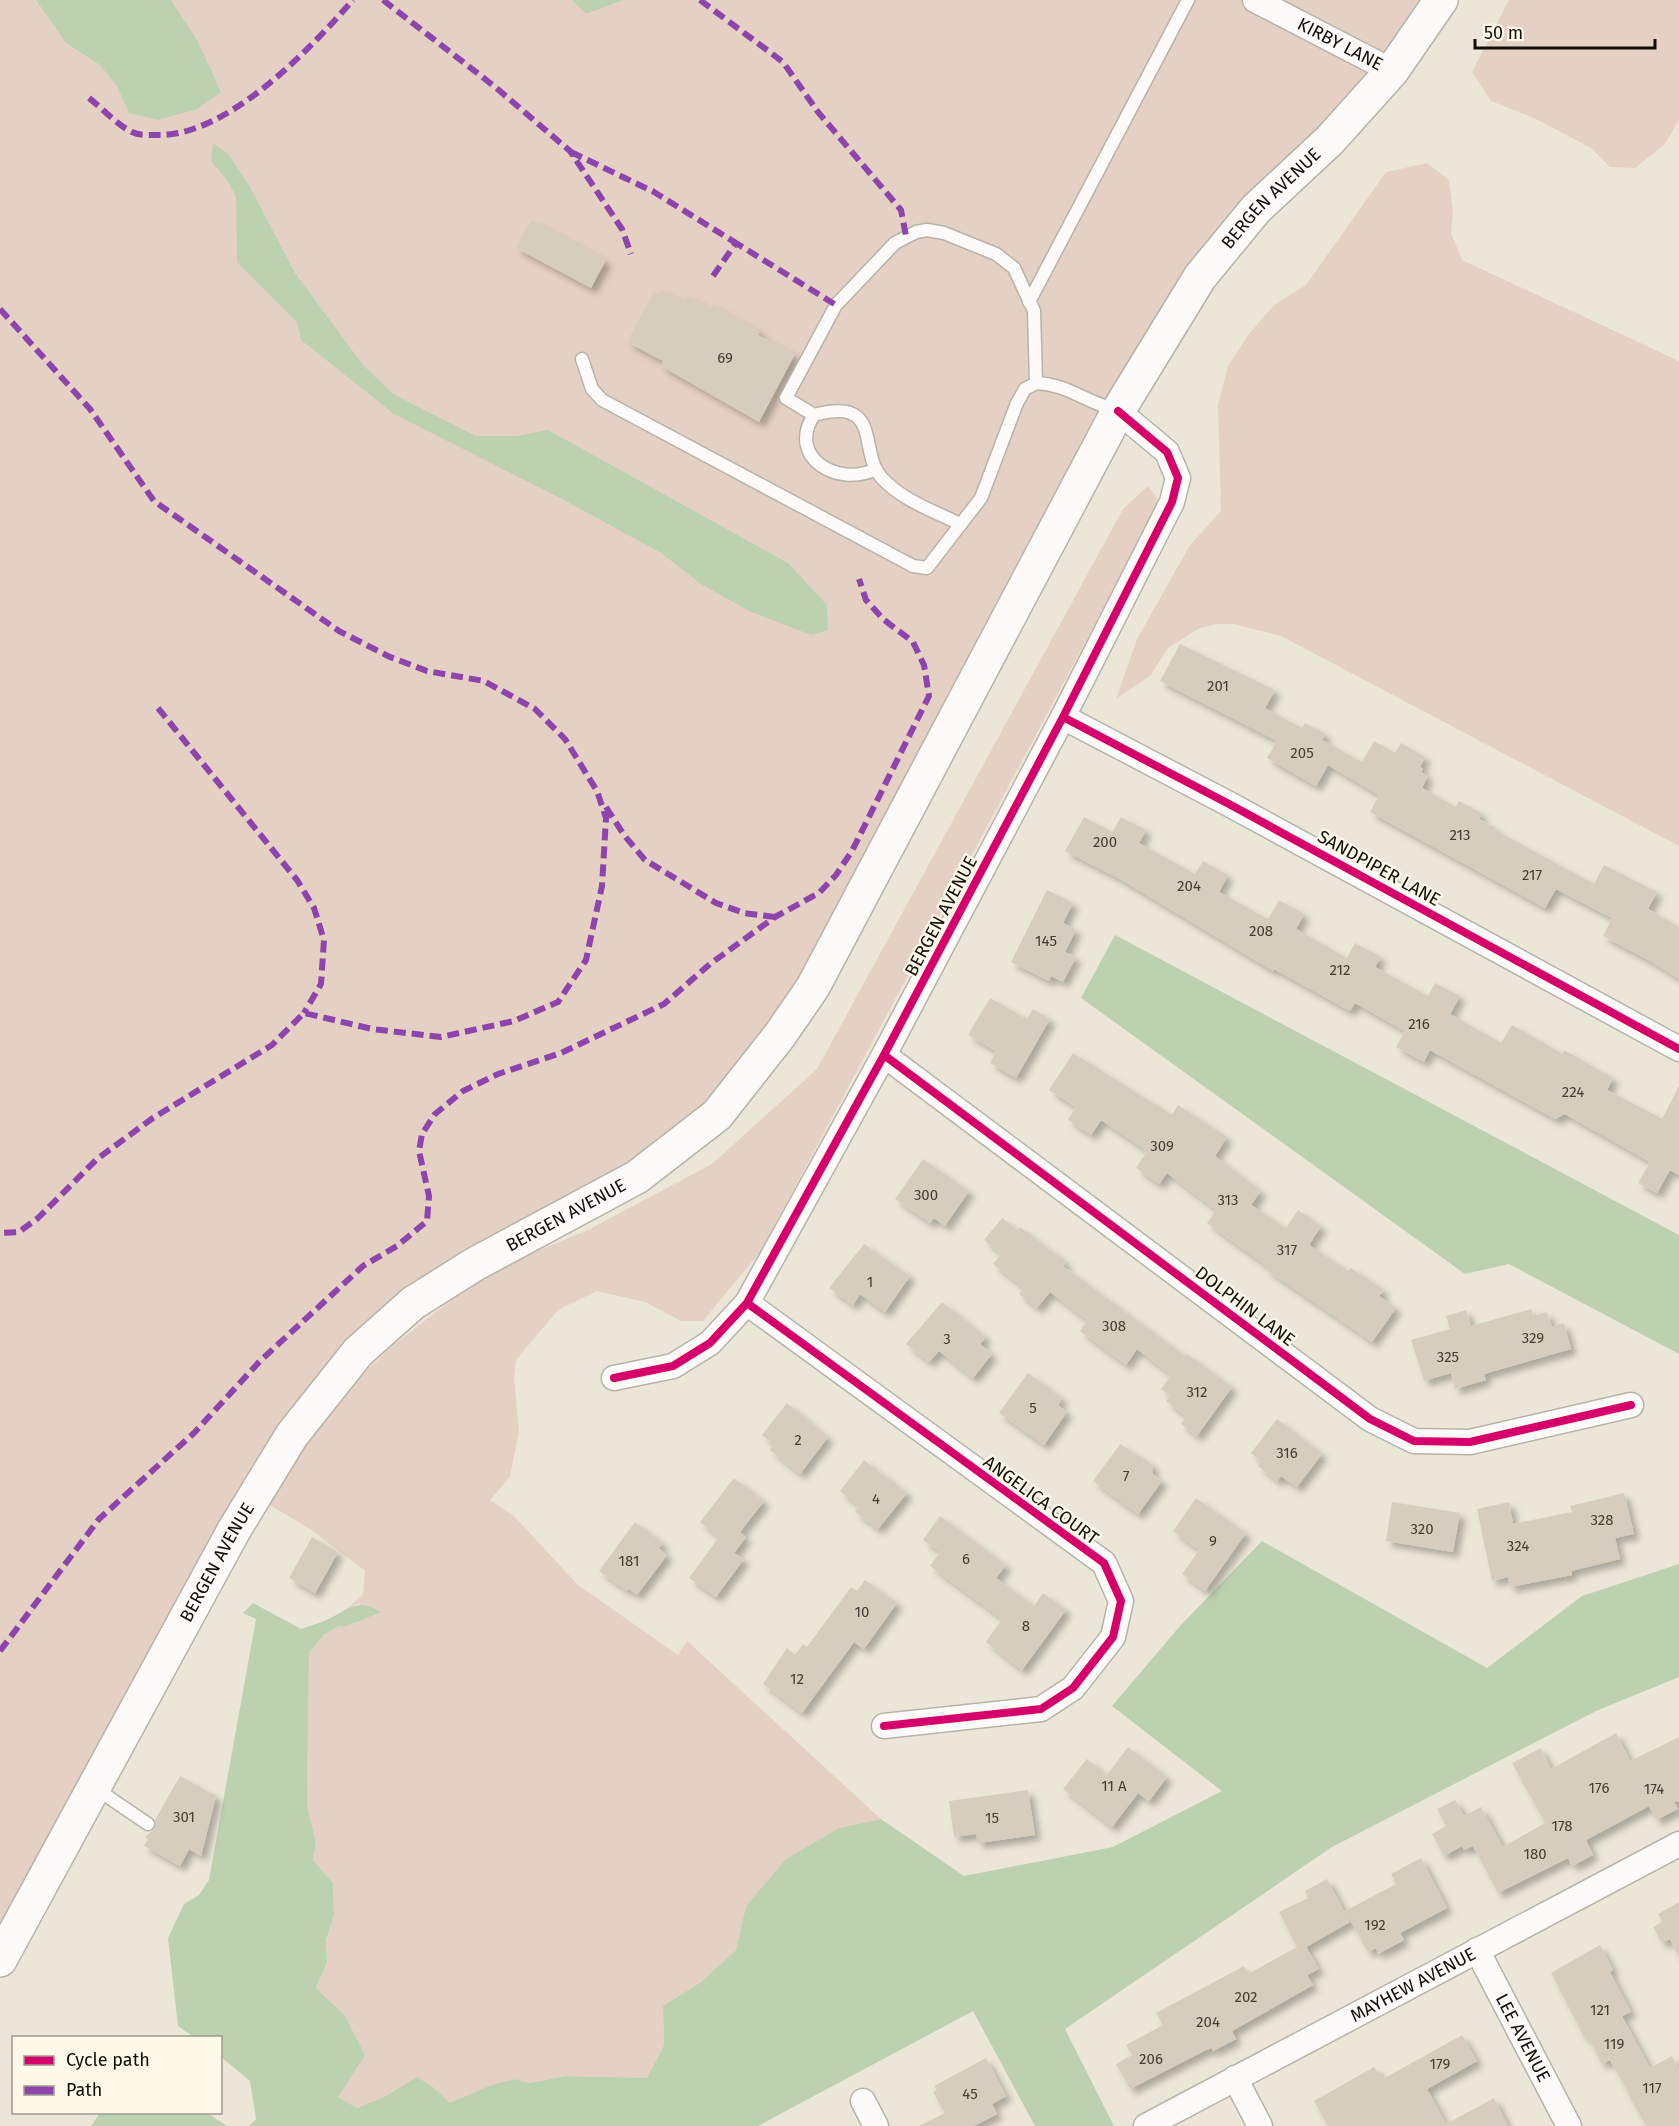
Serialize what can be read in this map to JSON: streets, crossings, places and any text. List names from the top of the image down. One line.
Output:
{"streets":{"main road":["BERGEN AVENUE"],"street":["KIRBY LANE","SANDPIPER LANE","DOLPHIN LANE","ANGELICA COURT","MAYHEW AVENUE","LEE AVENUE"]},"crossings":[["KIRBY LANE","BERGEN AVENUE"],["BERGEN AVENUE","SANDPIPER LANE"],["BERGEN AVENUE","DOLPHIN LANE"],["BERGEN AVENUE","ANGELICA COURT"],["MAYHEW AVENUE","LEE AVENUE"]],"house_numbers":["69","201","205","213","200","217","204","208","145","212","216","224","309","300","313","317","1","308","329","3","325","312","5","2","316","7","4","328","320","9","324","6","181","10","8","12","11 A","176","174","301","15","178","180","192","202","121","204","119","206","179","117","45"],"legend":["Cycle path","Path"],"scale_bar":"50 m"}
